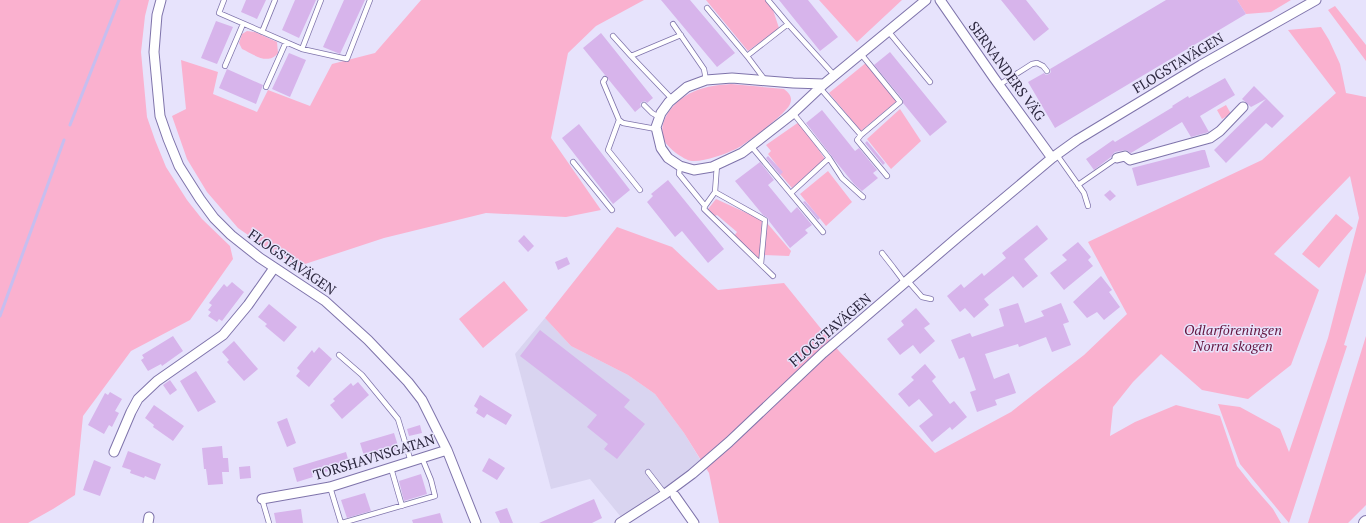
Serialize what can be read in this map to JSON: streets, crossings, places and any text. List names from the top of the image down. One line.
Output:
{"streets":{"street":["FLOGSTAVÄGEN","SERNANDERS VÄG","TORSHAVNSGATAN"]},"crossings":[["FLOGSTAVÄGEN","SERNANDERS VÄG"],["FLOGSTAVÄGEN","TORSHAVNSGATAN"]],"parks":["Odlarföreningen Norra skogen"]}
